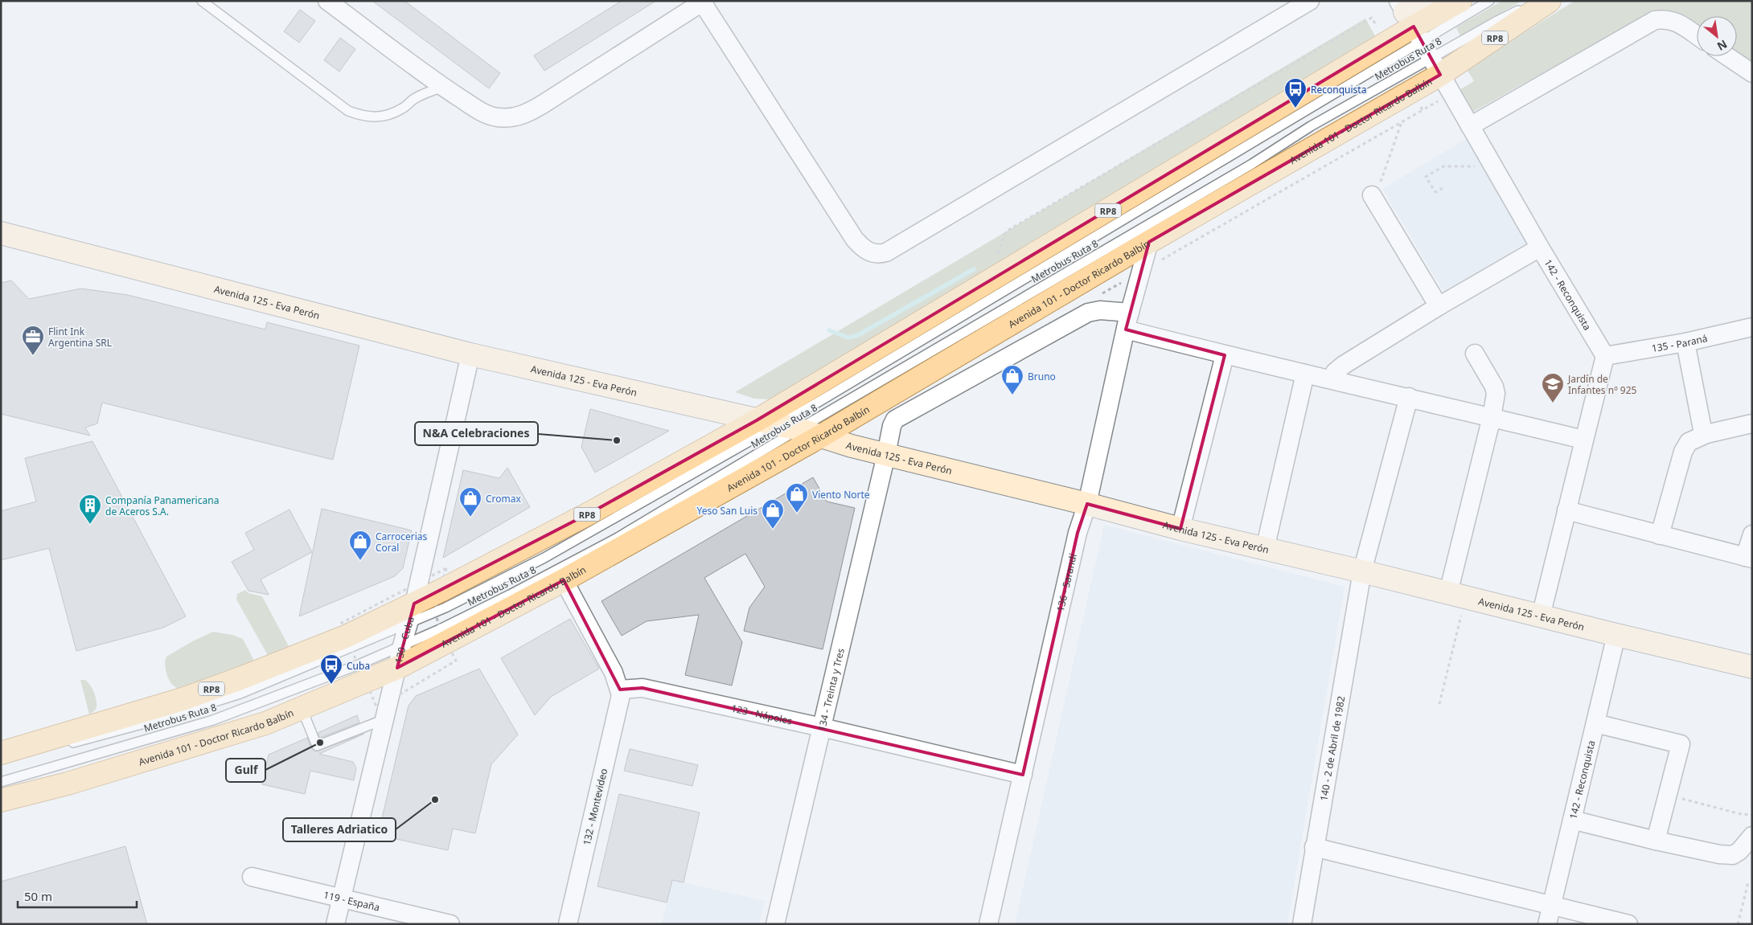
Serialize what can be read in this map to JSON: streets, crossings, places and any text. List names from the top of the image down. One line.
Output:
{"streets":{"main road":["RP8","Avenida 101 - Doctor Ricardo Balbín"],"street":["142 - Reconquista","Avenida 125 - Eva Perón","135 - Paraná","136 - Sarandí","130 - Cuba","134 - Treinta y Tres","123 - Nápoles","140 - 2 de Abril de 1982","132 - Montevideo","119 - España"],"lane":["Metrobus Ruta 8"]},"crossings":[["RP8","Metrobus Ruta 8"],["RP8","142 - Reconquista"],["RP8","Avenida 125 - Eva Perón"],["RP8","130 - Cuba"],["Metrobus Ruta 8","Avenida 101 - Doctor Ricardo Balbín"],["Metrobus Ruta 8","142 - Reconquista"],["Metrobus Ruta 8","Avenida 125 - Eva Perón"],["Metrobus Ruta 8","130 - Cuba"],["Avenida 101 - Doctor Ricardo Balbín","142 - Reconquista"],["Avenida 101 - Doctor Ricardo Balbín","Avenida 125 - Eva Perón"],["Avenida 101 - Doctor Ricardo Balbín","136 - Sarandí"],["Avenida 101 - Doctor Ricardo Balbín","130 - Cuba"],["142 - Reconquista","Avenida 125 - Eva Perón"],["142 - Reconquista","135 - Paraná"],["Avenida 125 - Eva Perón","136 - Sarandí"],["Avenida 125 - Eva Perón","130 - Cuba"],["Avenida 125 - Eva Perón","134 - Treinta y Tres"],["Avenida 125 - Eva Perón","140 - 2 de Abril de 1982"],["136 - Sarandí","134 - Treinta y Tres"],["136 - Sarandí","123 - Nápoles"],["130 - Cuba","119 - España"],["134 - Treinta y Tres","123 - Nápoles"],["134 - Treinta y Tres","140 - 2 de Abril de 1982"],["123 - Nápoles","132 - Montevideo"]],"places":{"bus stop":["Reconquista","Cuba"],"office":["Flint Ink Argentina SRL"],"shop":["Bruno","Viento Norte","Cromax","Yeso San Luis","Carrocerias Coral"],"school or university":["Jardín de Infantes nº 925"],"other":["N&A Celebraciones","Gulf","Talleres Adriatico"],"building":["Companía Panamericana de Aceros S.A."]},"scale_bar":"50 m","north":"bottom right"}
